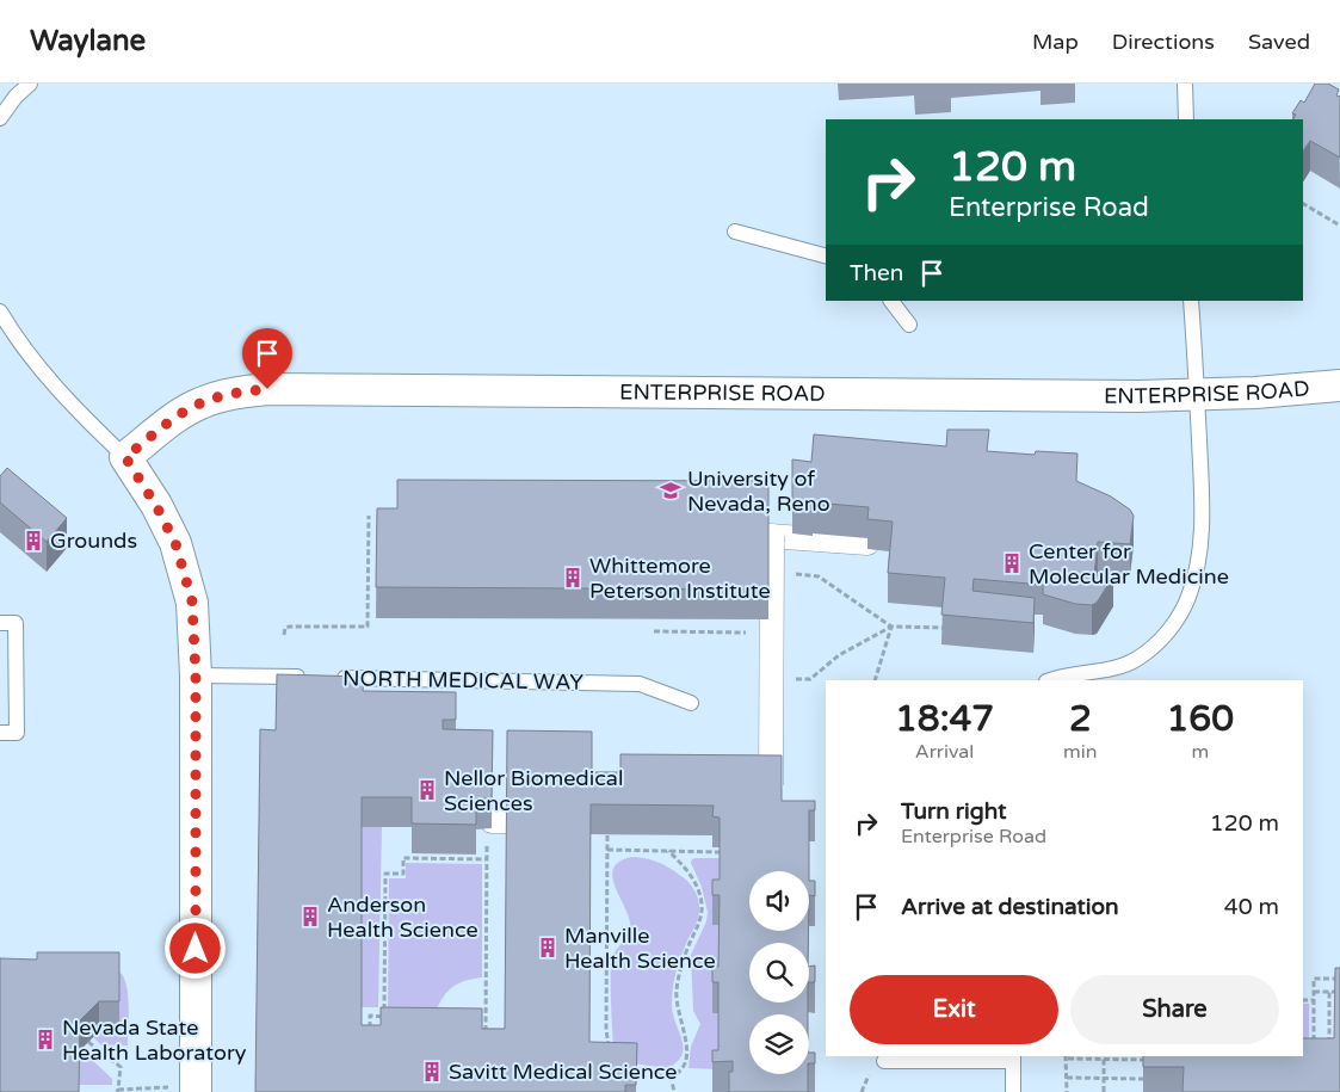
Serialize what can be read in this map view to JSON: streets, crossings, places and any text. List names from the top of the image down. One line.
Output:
{"streets":{"street":["ENTERPRISE ROAD"],"lane":["NORTH MEDICAL WAY"]},"places":{"school or university":["University of Nevada, Reno"],"building":["Grounds","Center for Molecular Medicine","Whittemore Peterson Institute","Nellor Biomedical Sciences","Anderson Health Science","Manville Health Science","Nevada State Health Laboratory","Savitt Medical Science"]},"page":{"header":"Waylane","nav":["Map","Directions","Saved"],"turn":["120 m","Enterprise Road"],"then":"Then","eta":["18:47","Arrival","2","min","160","m"],"list":[{"name":"Turn right","note":"Enterprise Road","value":"120 m"},{"name":"Arrive at destination","value":"40 m"}],"buttons":["Exit","Share"]}}
